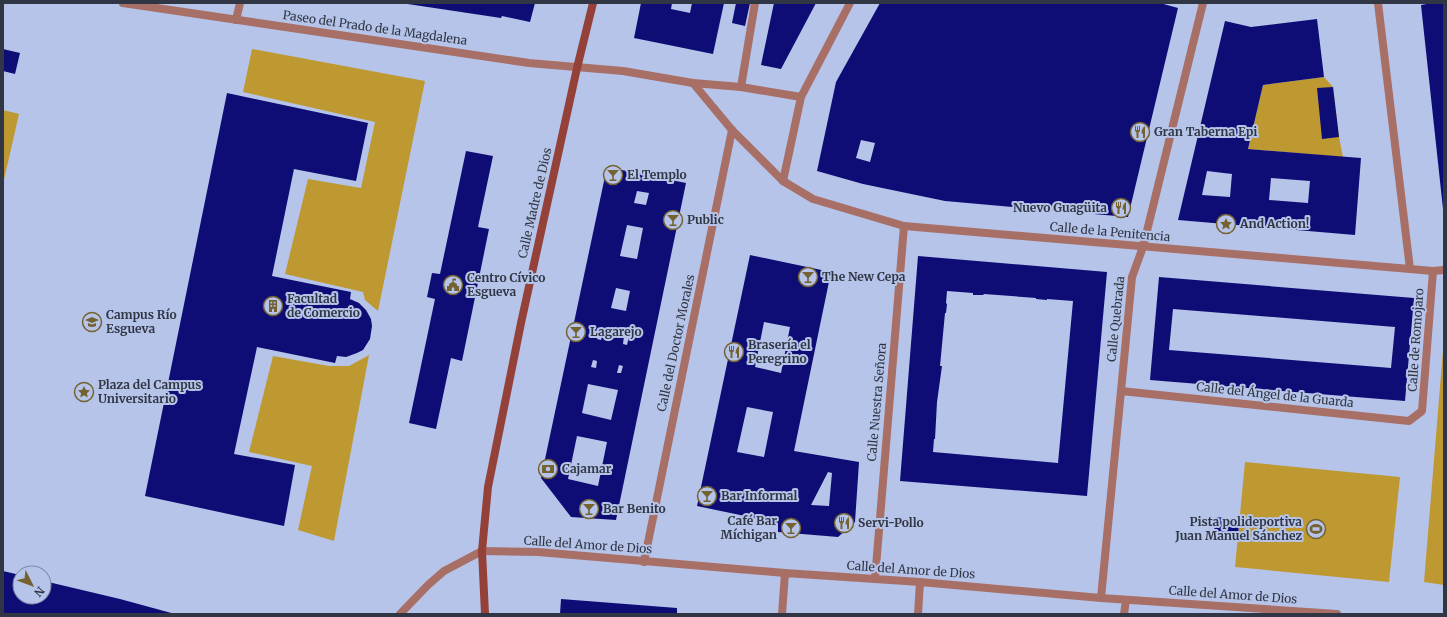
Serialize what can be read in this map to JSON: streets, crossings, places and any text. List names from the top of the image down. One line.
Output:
{"streets":{"main road":["Calle Madre de Dios"],"street":["Paseo del Prado de la Magdalena","Calle de la Penitencia","Calle Quebrada","Calle de Romojaro","Calle del Doctor Morales","Calle del Ángel de la Guarda","Calle Nuestra Señora","Calle del Amor de Dios"]},"crossings":[["Paseo del Prado de la Magdalena","Calle Madre de Dios"],["Paseo del Prado de la Magdalena","Calle de la Penitencia"],["Calle Madre de Dios","Calle del Amor de Dios"],["Calle de la Penitencia","Calle Quebrada"],["Calle de la Penitencia","Calle de Romojaro"],["Calle de la Penitencia","Calle del Doctor Morales"],["Calle de la Penitencia","Calle Nuestra Señora"],["Calle Quebrada","Calle del Ángel de la Guarda"],["Calle Quebrada","Calle del Amor de Dios"],["Calle de Romojaro","Calle del Ángel de la Guarda"],["Calle del Doctor Morales","Calle del Amor de Dios"],["Calle Nuestra Señora","Calle del Amor de Dios"]],"places":{"restaurant":["Gran Taberna Epi","Nuevo Guagüita","Brasería el Peregrino","Servi-Pollo"],"bar":["El Templo","Public","The New Cepa","Lagarejo","Bar Informal","Bar Benito","Café Bar Míchigan"],"place":["And Action!","Plaza del Campus Universitario"],"public building":["Centro Cívico Esgueva"],"building":["Facultad de Comercio"],"school or university":["Campus Río Esgueva"],"bank":["Cajamar"],"sports":["Pista polideportiva Juan Manuel Sánchez"]},"north":"bottom right"}
